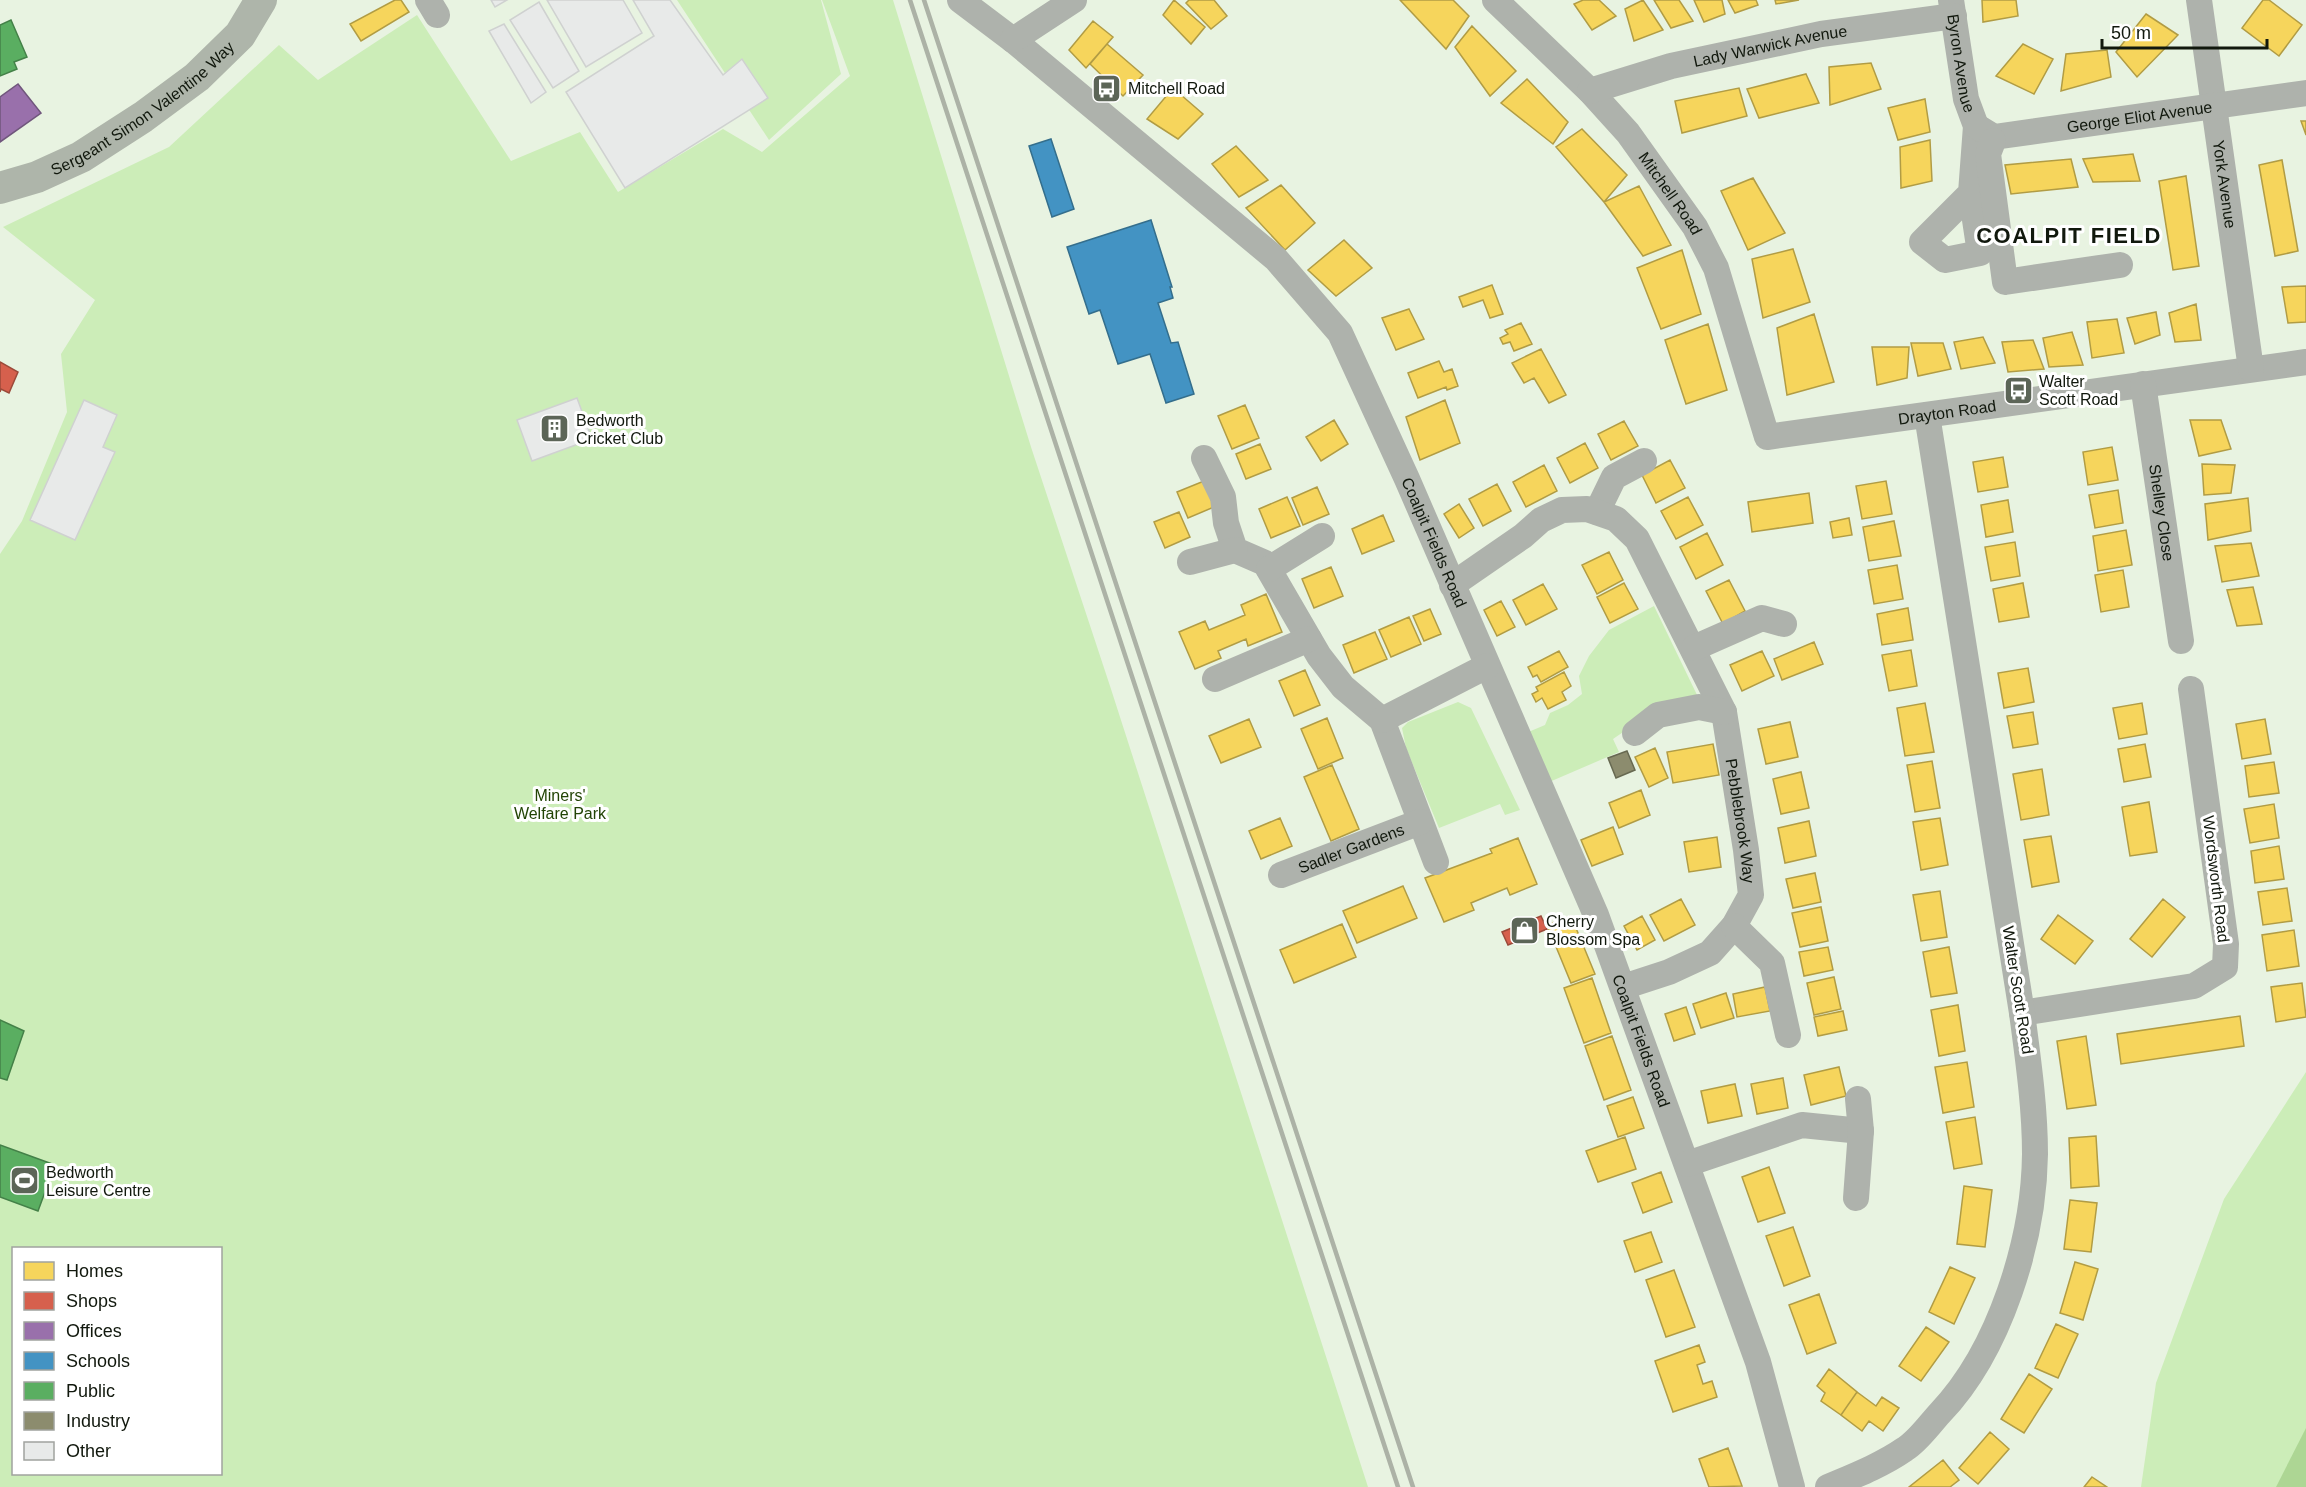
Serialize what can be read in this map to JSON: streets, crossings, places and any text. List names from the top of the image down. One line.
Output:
{"streets":{"main road":["Sergeant Simon Valentine Way"],"street":["Lady Warwick Avenue","Byron Avenue","George Eliot Avenue","York Avenue","Mitchell Road","Drayton Road","Shelley Close","Coalpit Fields Road","Pebblebrook Way","Sadler Gardens","Wordsworth Road","Walter Scott Road"]},"crossings":[["Lady Warwick Avenue","Byron Avenue"],["Lady Warwick Avenue","Mitchell Road"],["Byron Avenue","George Eliot Avenue"],["George Eliot Avenue","York Avenue"],["York Avenue","Drayton Road"],["Mitchell Road","Drayton Road"],["Drayton Road","Shelley Close"],["Drayton Road","Walter Scott Road"],["Coalpit Fields Road","Pebblebrook Way"],["Wordsworth Road","Walter Scott Road"]],"districts":["COALPIT FIELD"],"parks":["Miners' Welfare Park"],"places":{"bus stop":["Mitchell Road","Walter Scott Road"],"building":["Bedworth Cricket Club"],"shop":["Cherry Blossom Spa"],"sports":["Bedworth Leisure Centre"]},"legend":["Homes","Shops","Offices","Schools","Public","Industry","Other"],"scale_bar":"50 m"}
